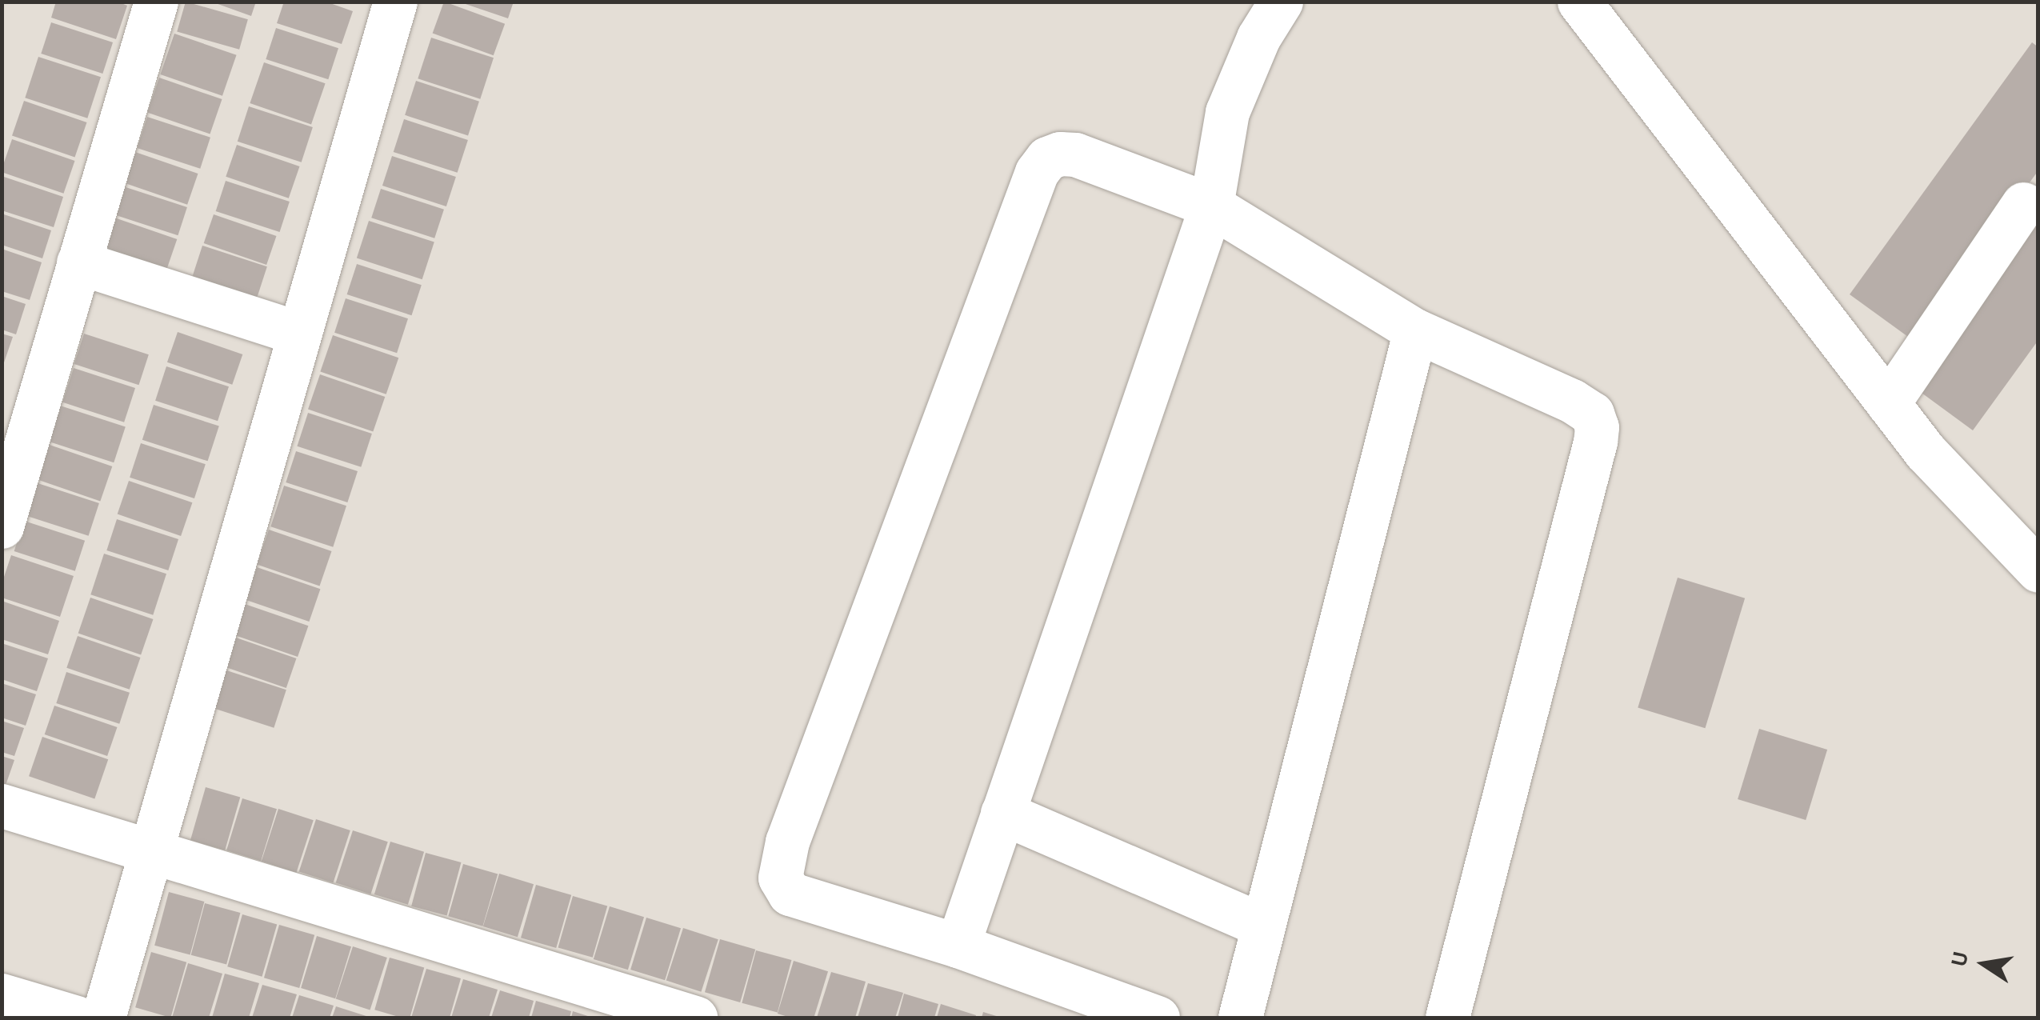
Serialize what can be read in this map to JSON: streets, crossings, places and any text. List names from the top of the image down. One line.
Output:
{"north":"left"}
